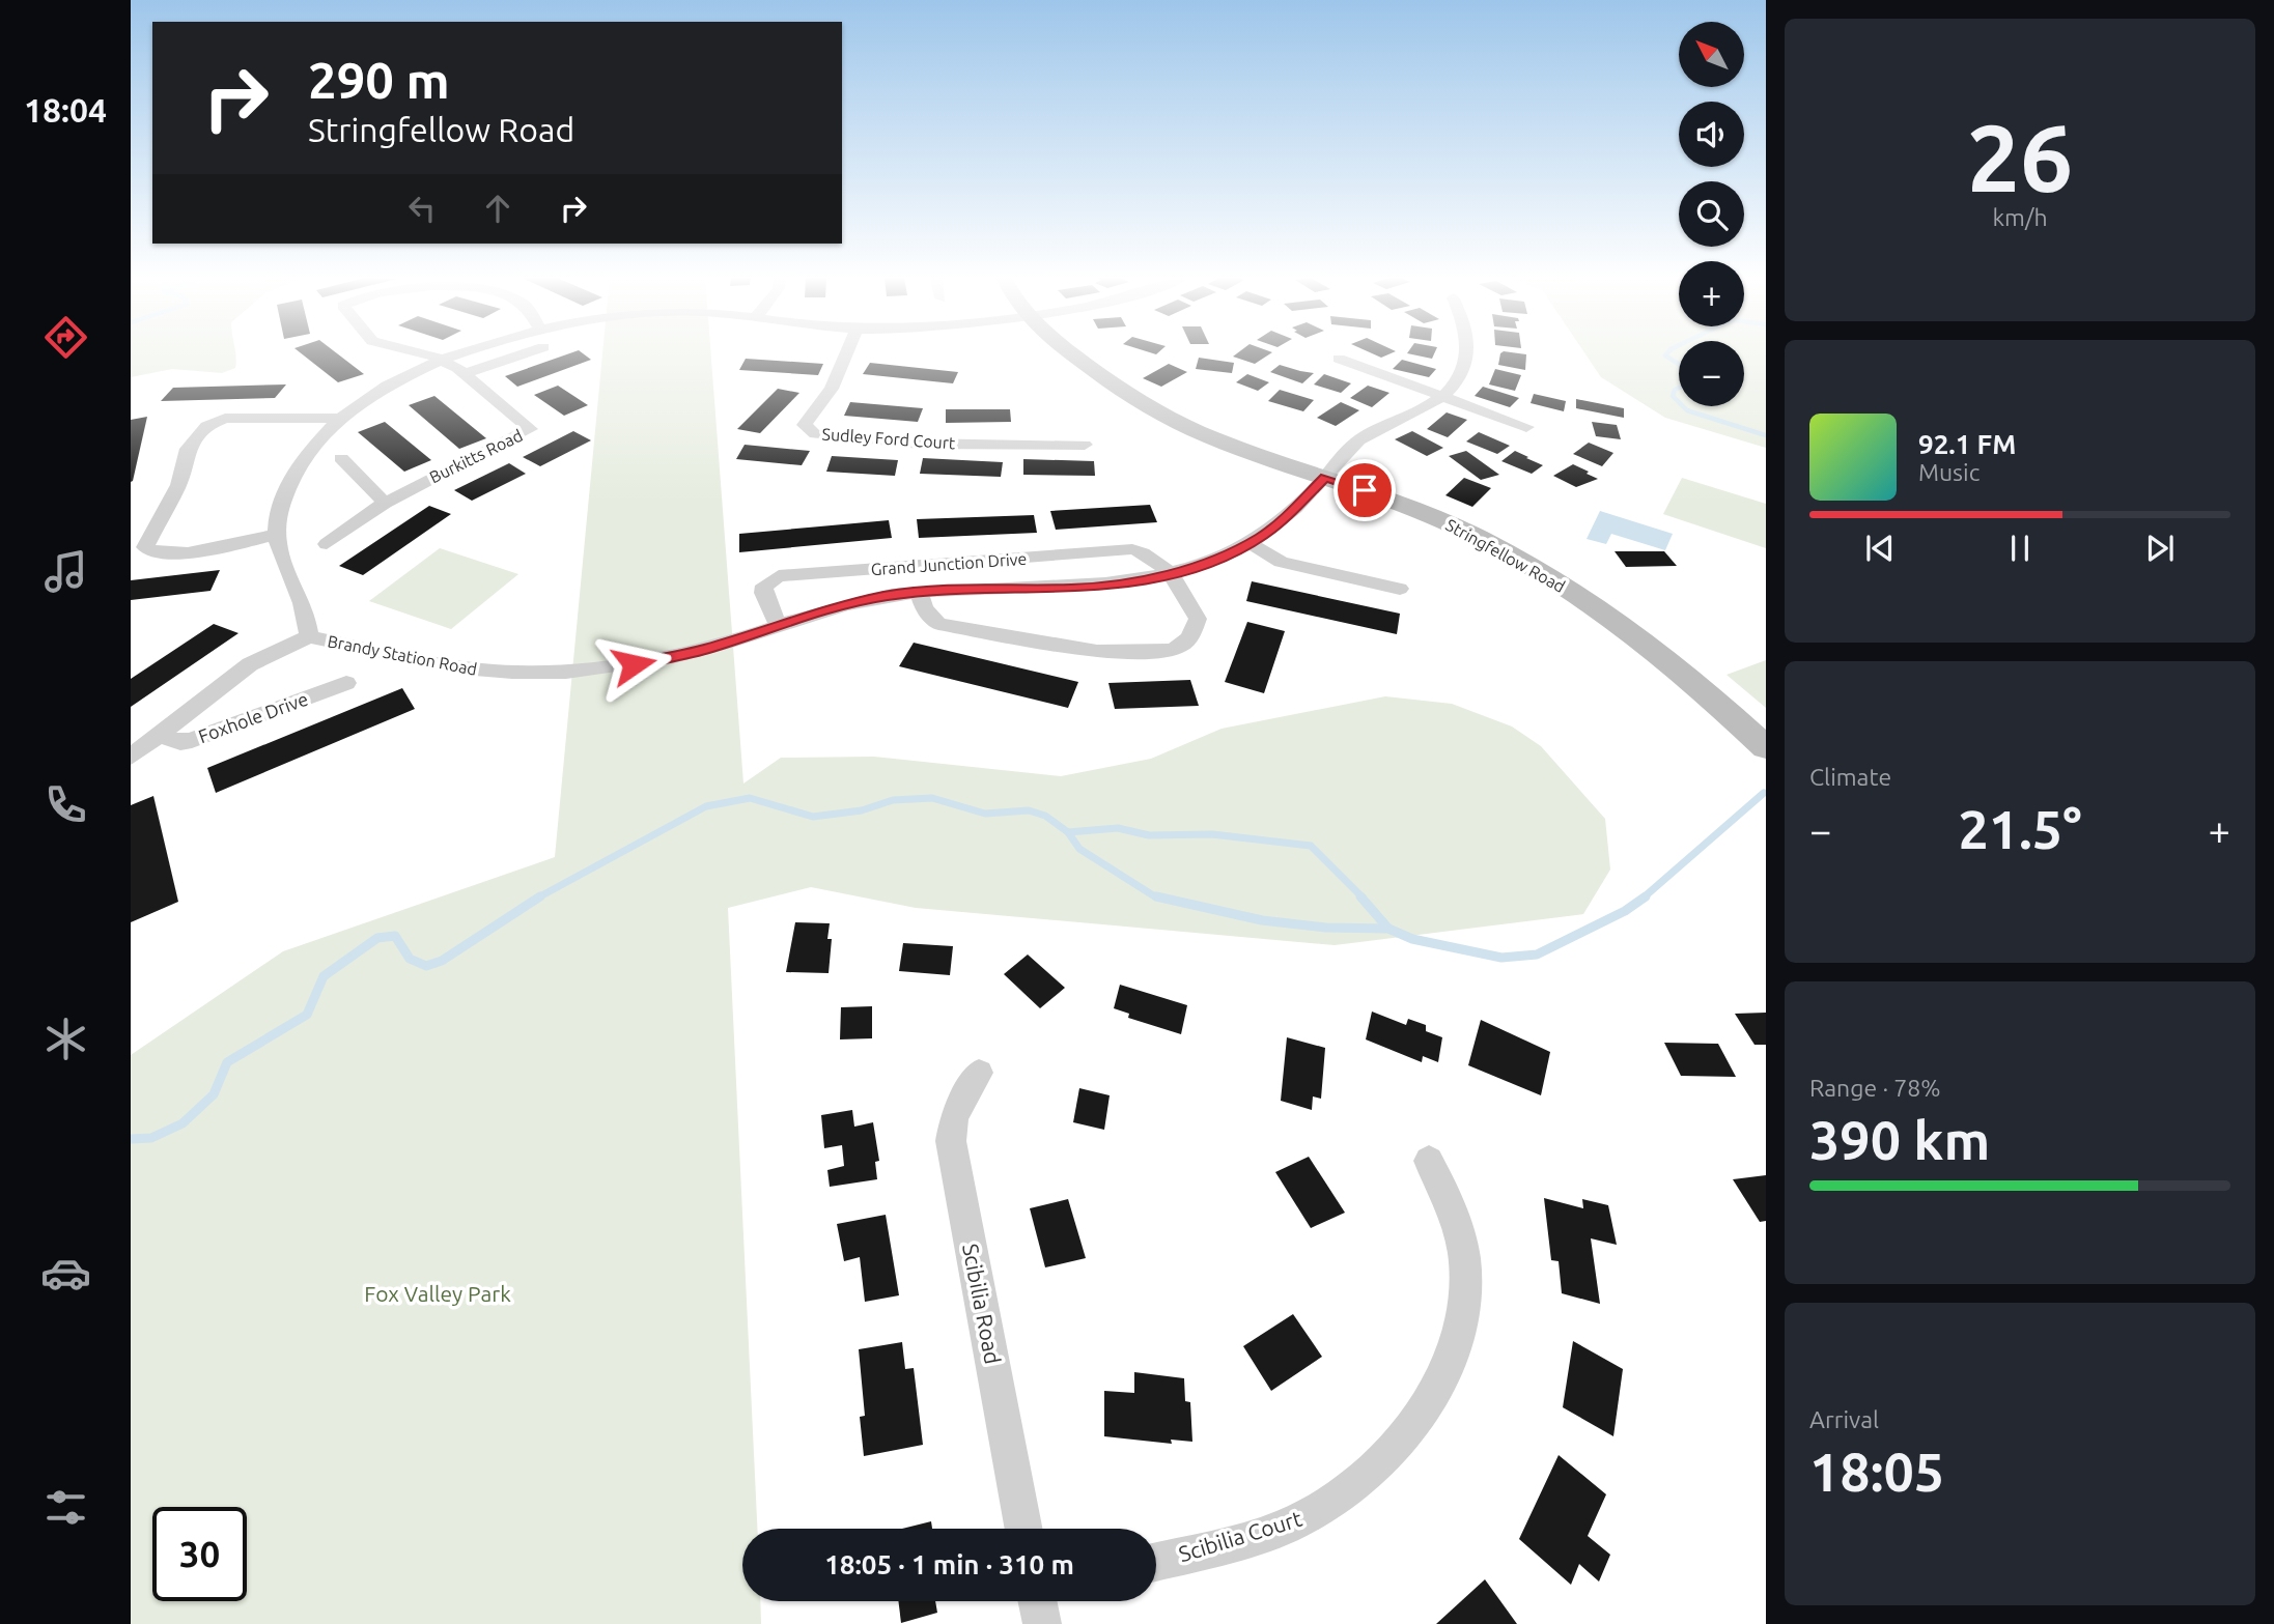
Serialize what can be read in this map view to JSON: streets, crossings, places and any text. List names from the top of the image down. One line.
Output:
{"streets":{"main road":["Stringfellow Road"],"street":["Sudley Ford Court","Burkitts Road","Grand Junction Drive","Brandy Station Road","Foxhole Drive","Scibilia Road","Scibilia Court"]},"crossings":[["Burkitts Road","Brandy Station Road"],["Stringfellow Road","Brandy Station Road"],["Grand Junction Drive","Brandy Station Road"],["Brandy Station Road","Foxhole Drive"]],"parks":["Fox Valley Park"],"north":"top left","page":{"tabs":"18:04","tile":[["26","km/h"],"Climate",["Range · 78%","390 km"],["Arrival","18:05"]],"map_buttons":["+","−"],"turn":["290 m","Stringfellow Road"],"song":["92.1 FM","Music"],"heat":["−","21.5°","+"],"limit":"30","trip":"18:05 · 1 min · 310 m"}}
